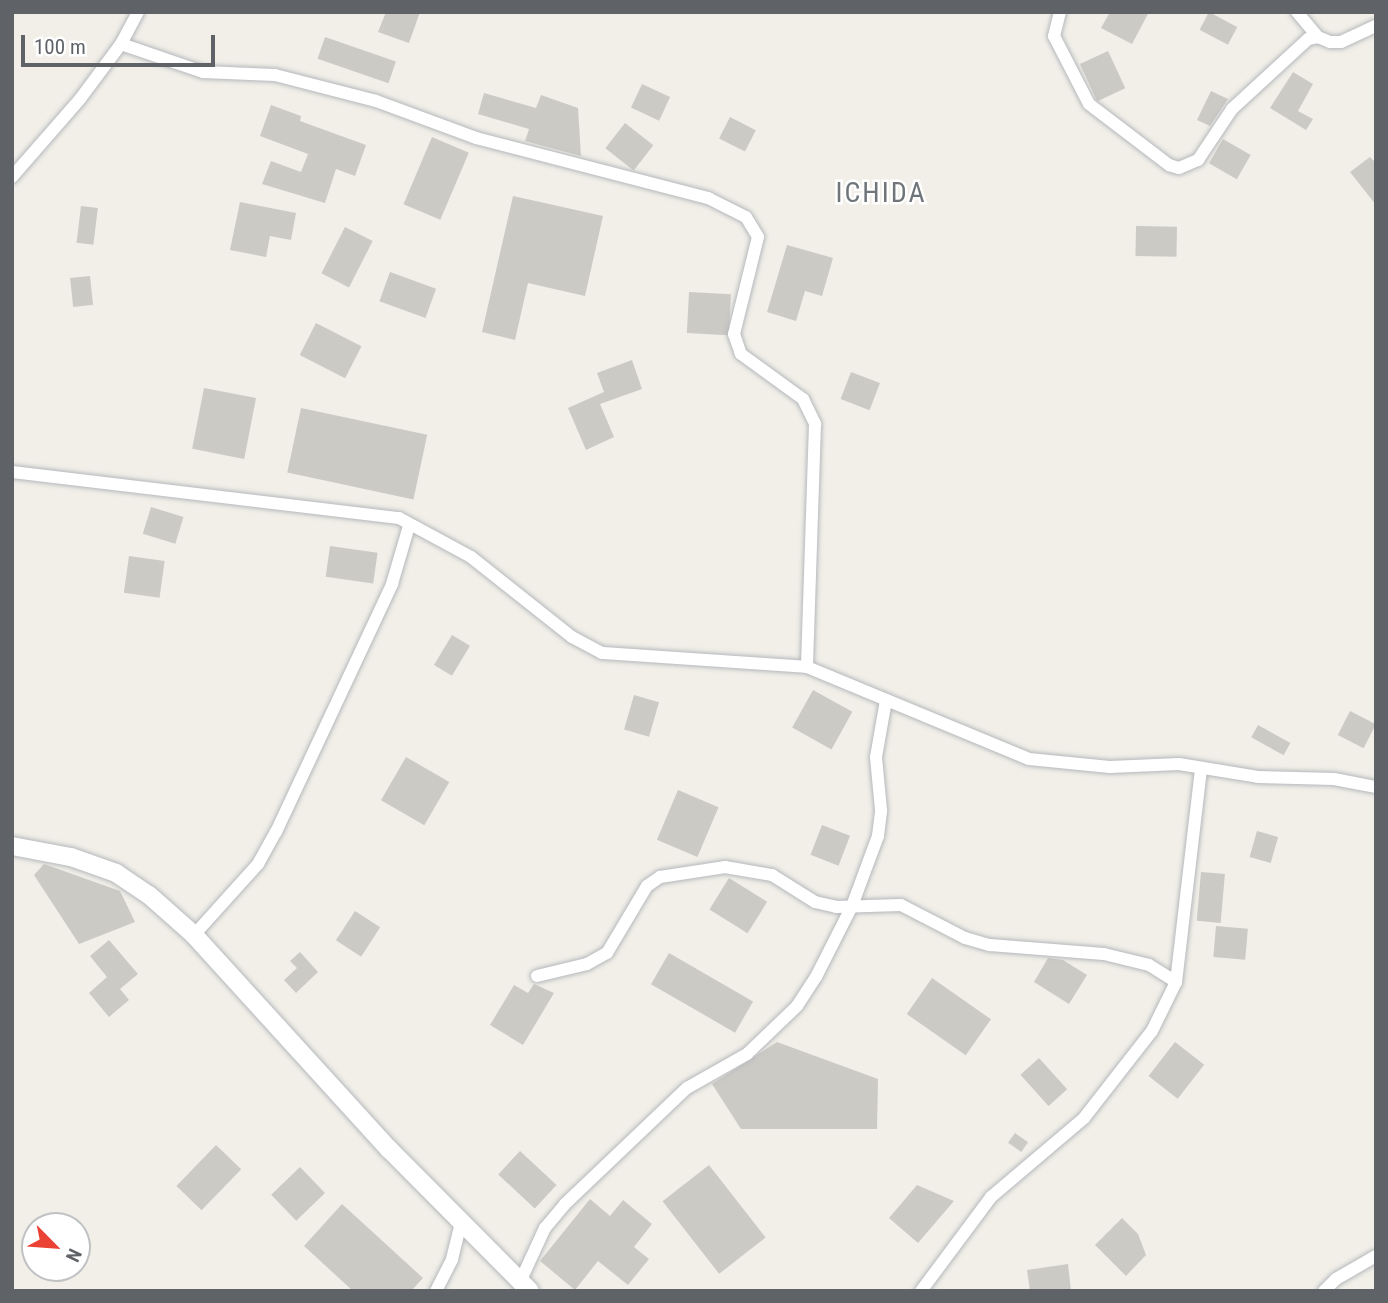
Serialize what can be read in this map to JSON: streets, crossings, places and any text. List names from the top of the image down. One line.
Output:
{"districts":["ICHIDA"],"scale_bar":"100 m","north":"bottom right"}
